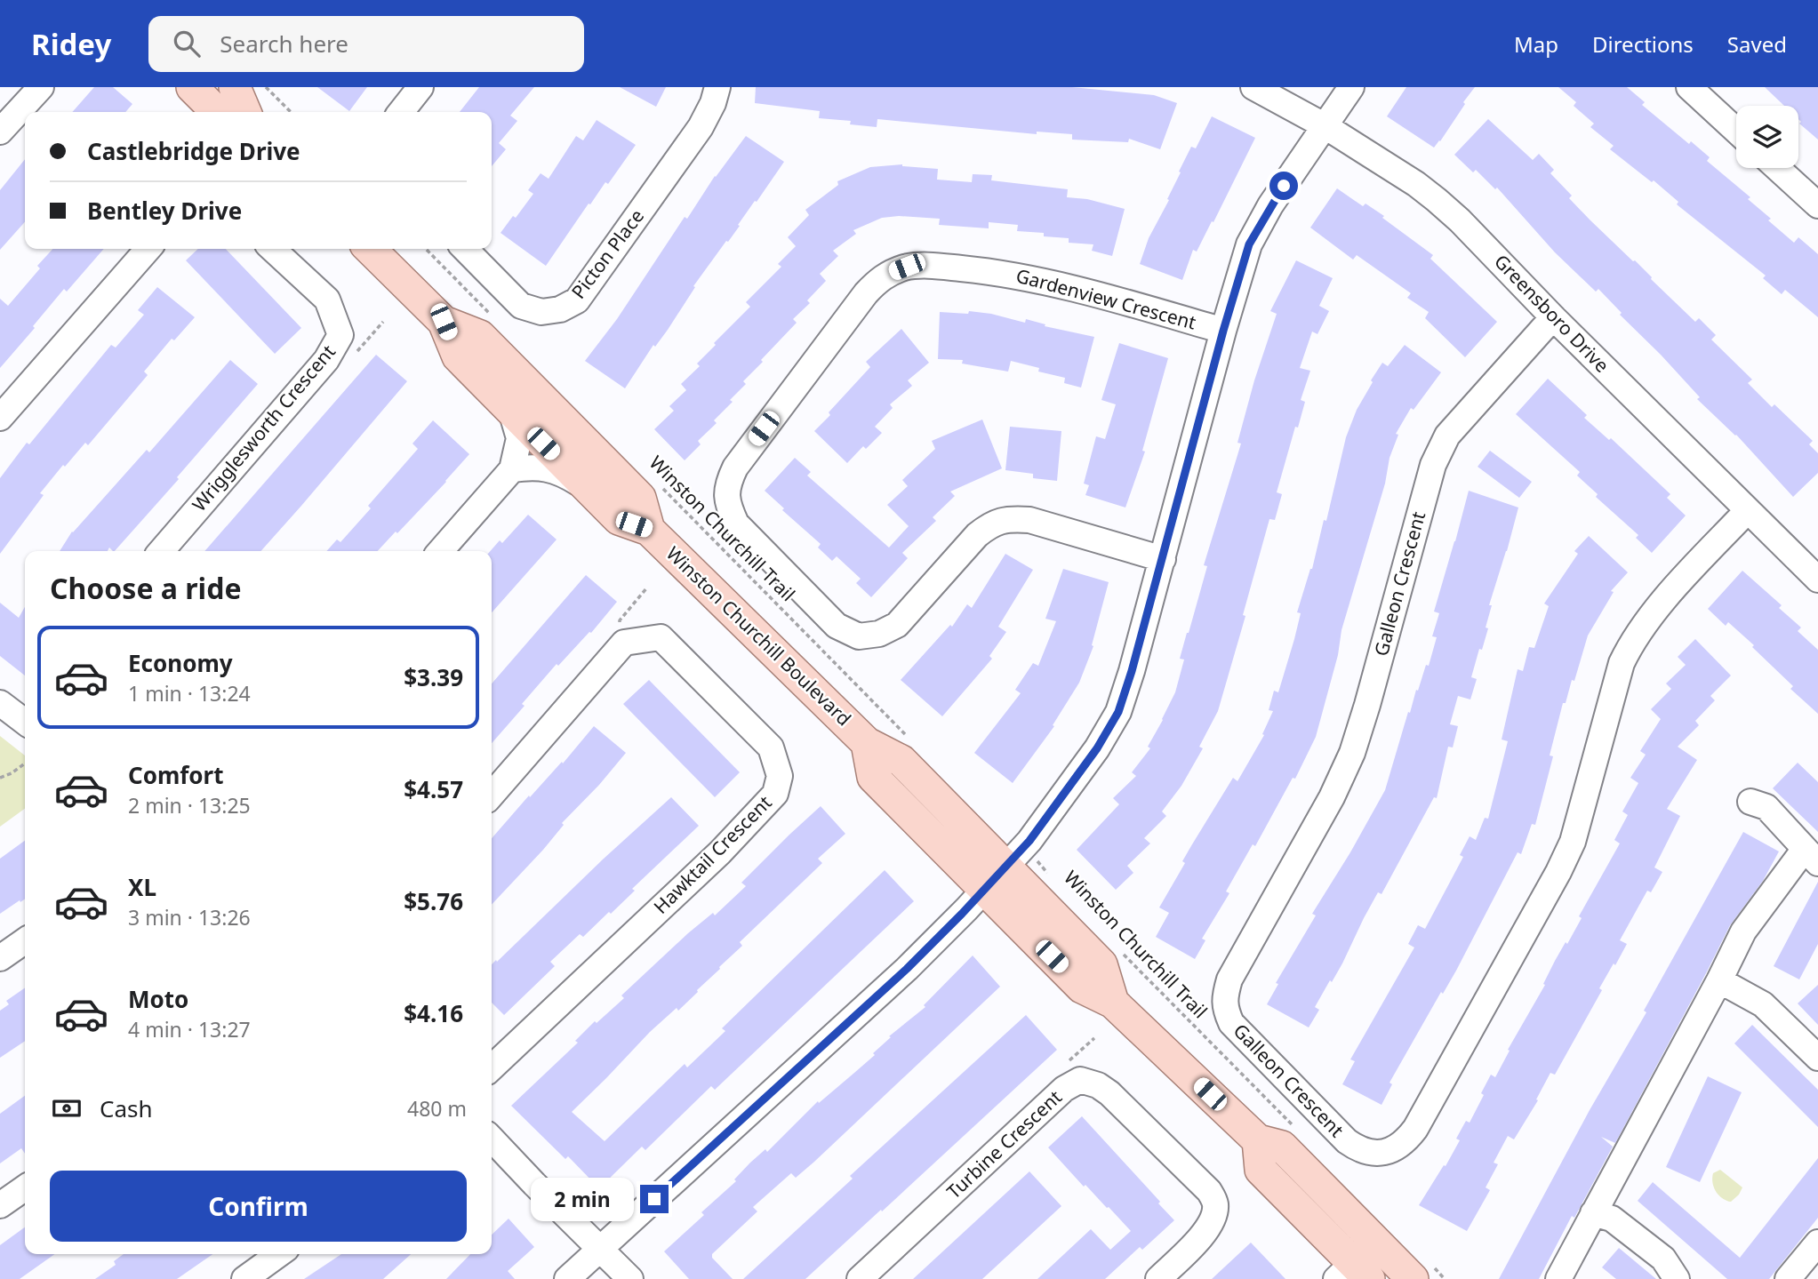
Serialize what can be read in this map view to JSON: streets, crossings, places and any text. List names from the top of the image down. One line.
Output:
{"streets":{"main road":["Winston Churchill Boulevard"],"street":["Picton Place","Gardenview Crescent","Greensboro Drive","Wrigglesworth Crescent","Galleon Crescent","Hawktail Crescent","Turbine Crescent"],"path":["Winston Churchill Trail"]},"crossings":[["Greensboro Drive","Galleon Crescent"]],"page":{"header":"Ridey","search":"Search here","nav":["Map","Directions","Saved"],"banner":["Castlebridge Drive","Bentley Drive"],"heading":"Choose a ride","list":[{"name":"Economy","note":"1 min · 13:24","value":"$3.39"},{"name":"Comfort","note":"2 min · 13:25","value":"$4.57"},{"name":"XL","note":"3 min · 13:26","value":"$5.76"},{"name":"Moto","note":"4 min · 13:27","value":"$4.16"}],"pay":["Cash","480 m"],"buttons":"Confirm","bubble":"2 min"}}
